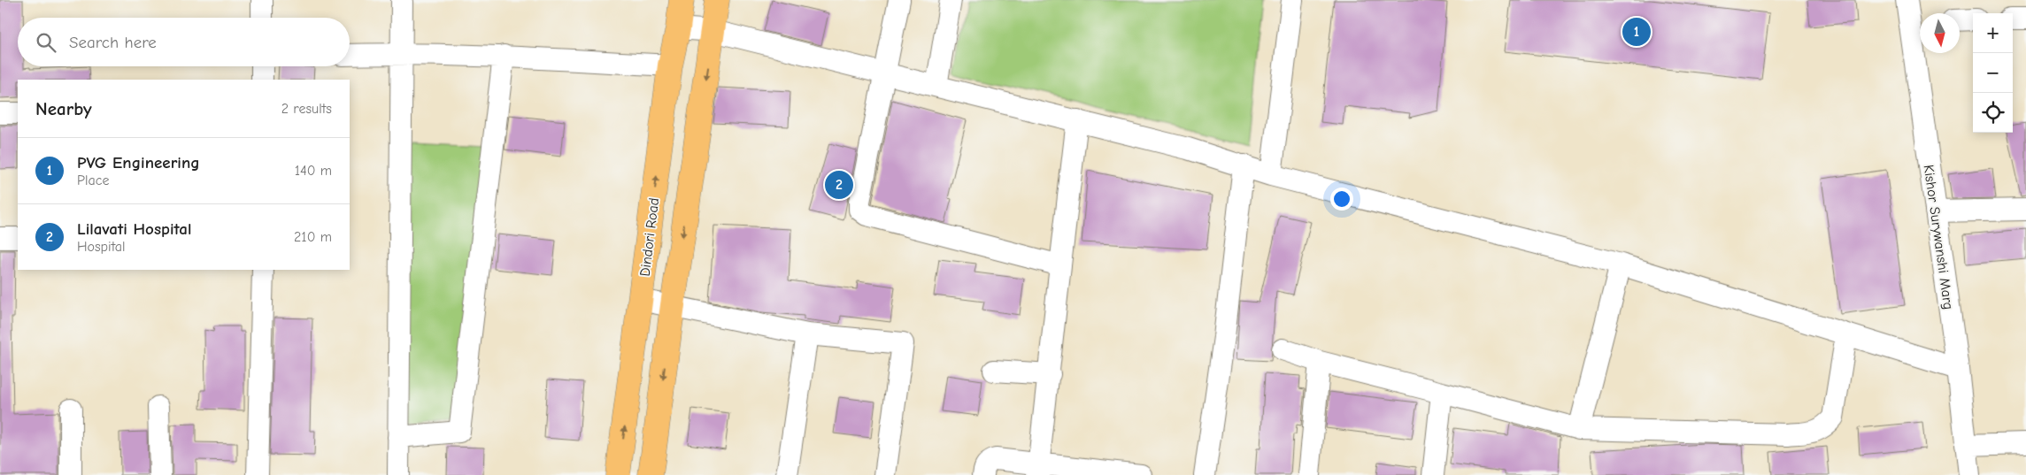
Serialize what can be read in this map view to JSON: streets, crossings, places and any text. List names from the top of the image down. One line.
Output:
{"streets":{"main road":["Dindori Road"],"street":["Kishor Surywanshi Marg"]},"north":"bottom","page":{"map_buttons":["+","−"],"pins":["1","2"],"search":"Search here","heading":["Nearby","2 results"],"list":[{"mark":"1","name":"PVG Engineering","note":"Place","value":"140 m"},{"mark":"2","name":"Lilavati Hospital","note":"Hospital","value":"210 m"}]}}
